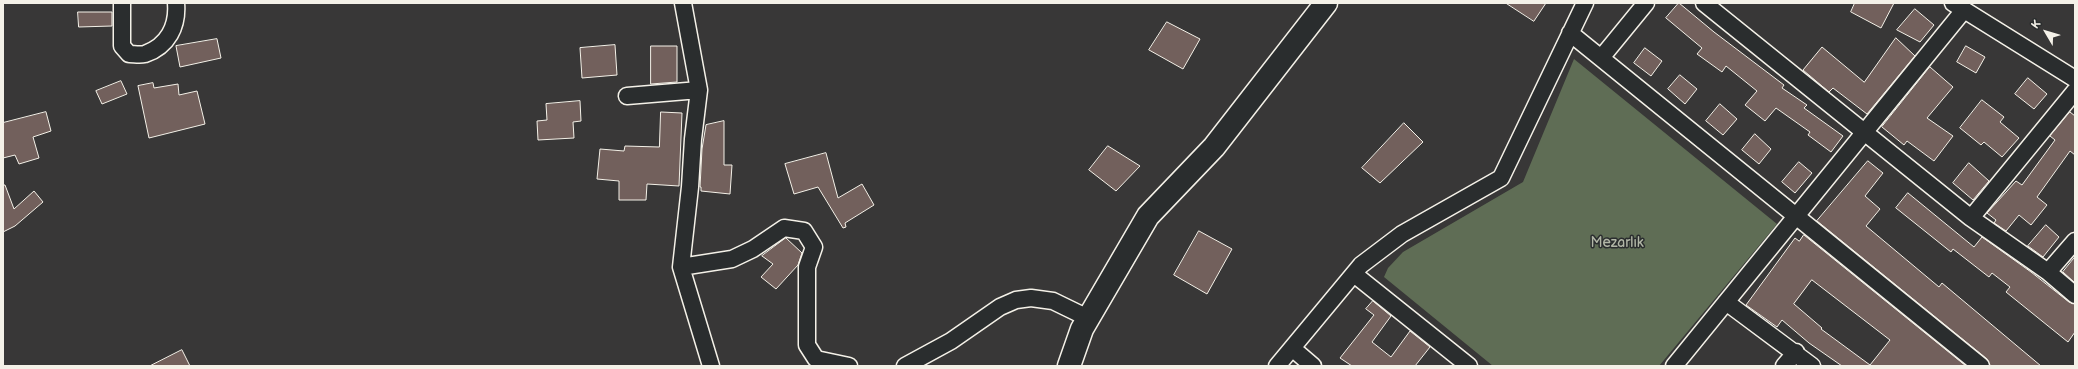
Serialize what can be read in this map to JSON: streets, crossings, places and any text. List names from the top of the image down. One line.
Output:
{"parks":["Mezarlık"],"north":"top left"}
